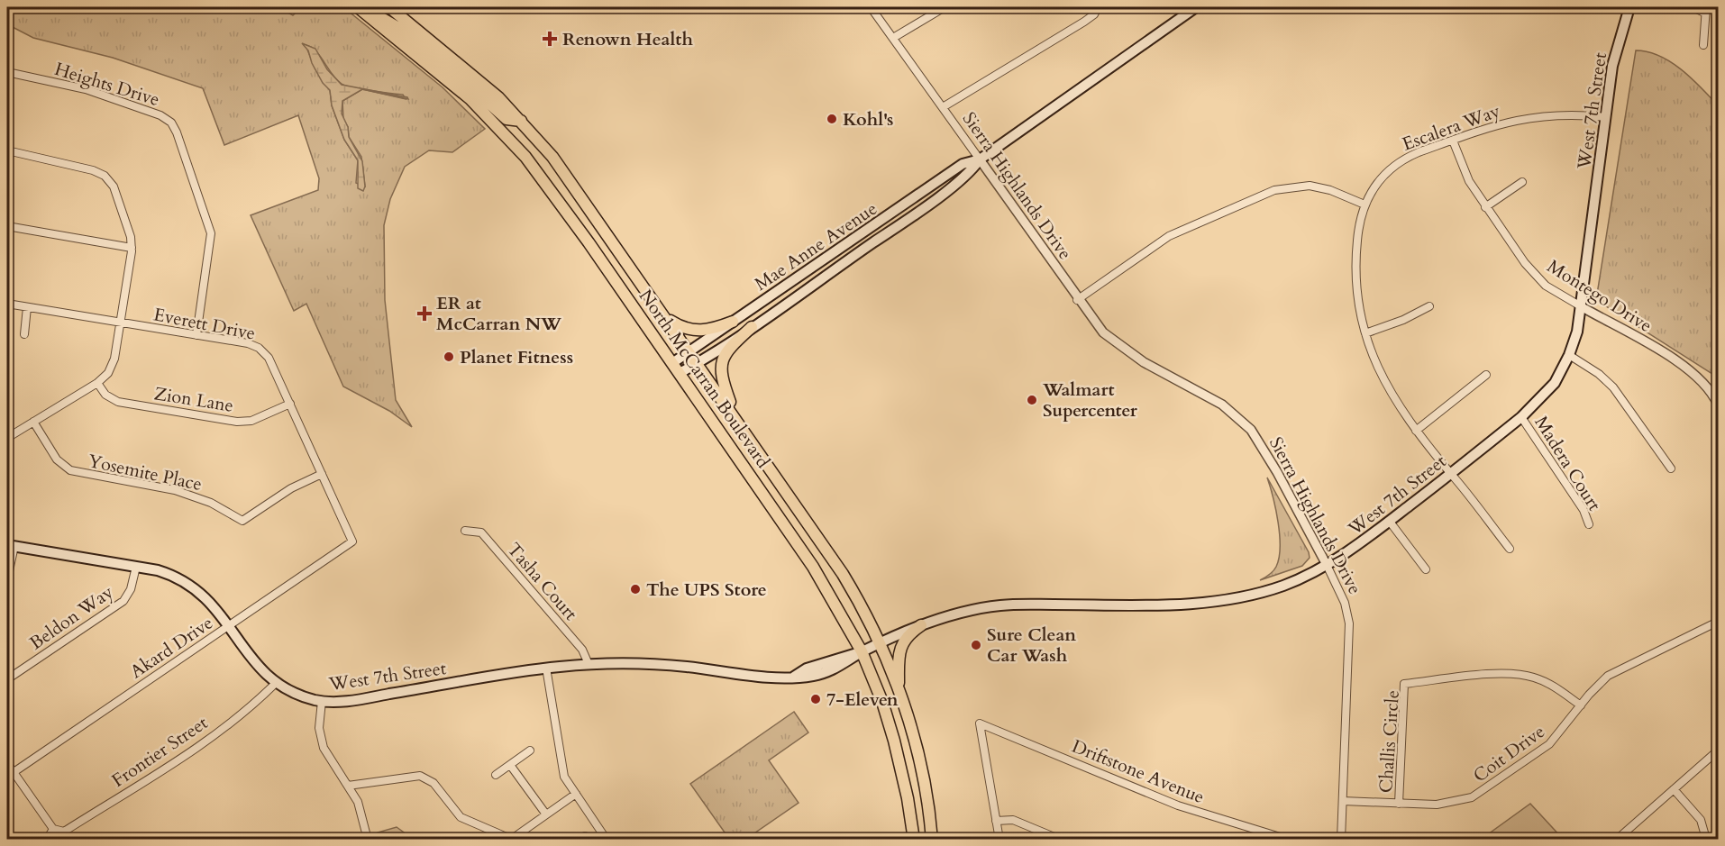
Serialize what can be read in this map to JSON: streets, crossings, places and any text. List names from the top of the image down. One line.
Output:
{"streets":{"main road":["West 7th Street","Mae Anne Avenue","North McCarran Boulevard"],"street":["Heights Drive","Escalera Way","Sierra Highlands Drive","Montego Drive","Everett Drive","Zion Lane","Madera Court","Yosemite Place","Tasha Court","Beldon Way","Akard Drive","Challis Circle","Frontier Street","Coit Drive","Driftstone Avenue"]},"crossings":[["Heights Drive","Everett Drive"],["West 7th Street","Escalera Way"],["West 7th Street","Sierra Highlands Drive"],["West 7th Street","Montego Drive"],["West 7th Street","North McCarran Boulevard"],["West 7th Street","Madera Court"],["West 7th Street","Tasha Court"],["West 7th Street","Beldon Way"],["West 7th Street","Akard Drive"],["West 7th Street","Frontier Street"],["Escalera Way","Montego Drive"],["Sierra Highlands Drive","Mae Anne Avenue"],["Sierra Highlands Drive","Coit Drive"],["Mae Anne Avenue","North McCarran Boulevard"],["Everett Drive","Zion Lane"],["Everett Drive","Yosemite Place"],["Everett Drive","Akard Drive"],["Challis Circle","Coit Drive"]],"places":{"health":["Renown Health","ER at McCarran NW"],"other":["Kohl's","Planet Fitness","Walmart Supercenter","The UPS Store","Sure Clean Car Wash","7-Eleven"]}}
